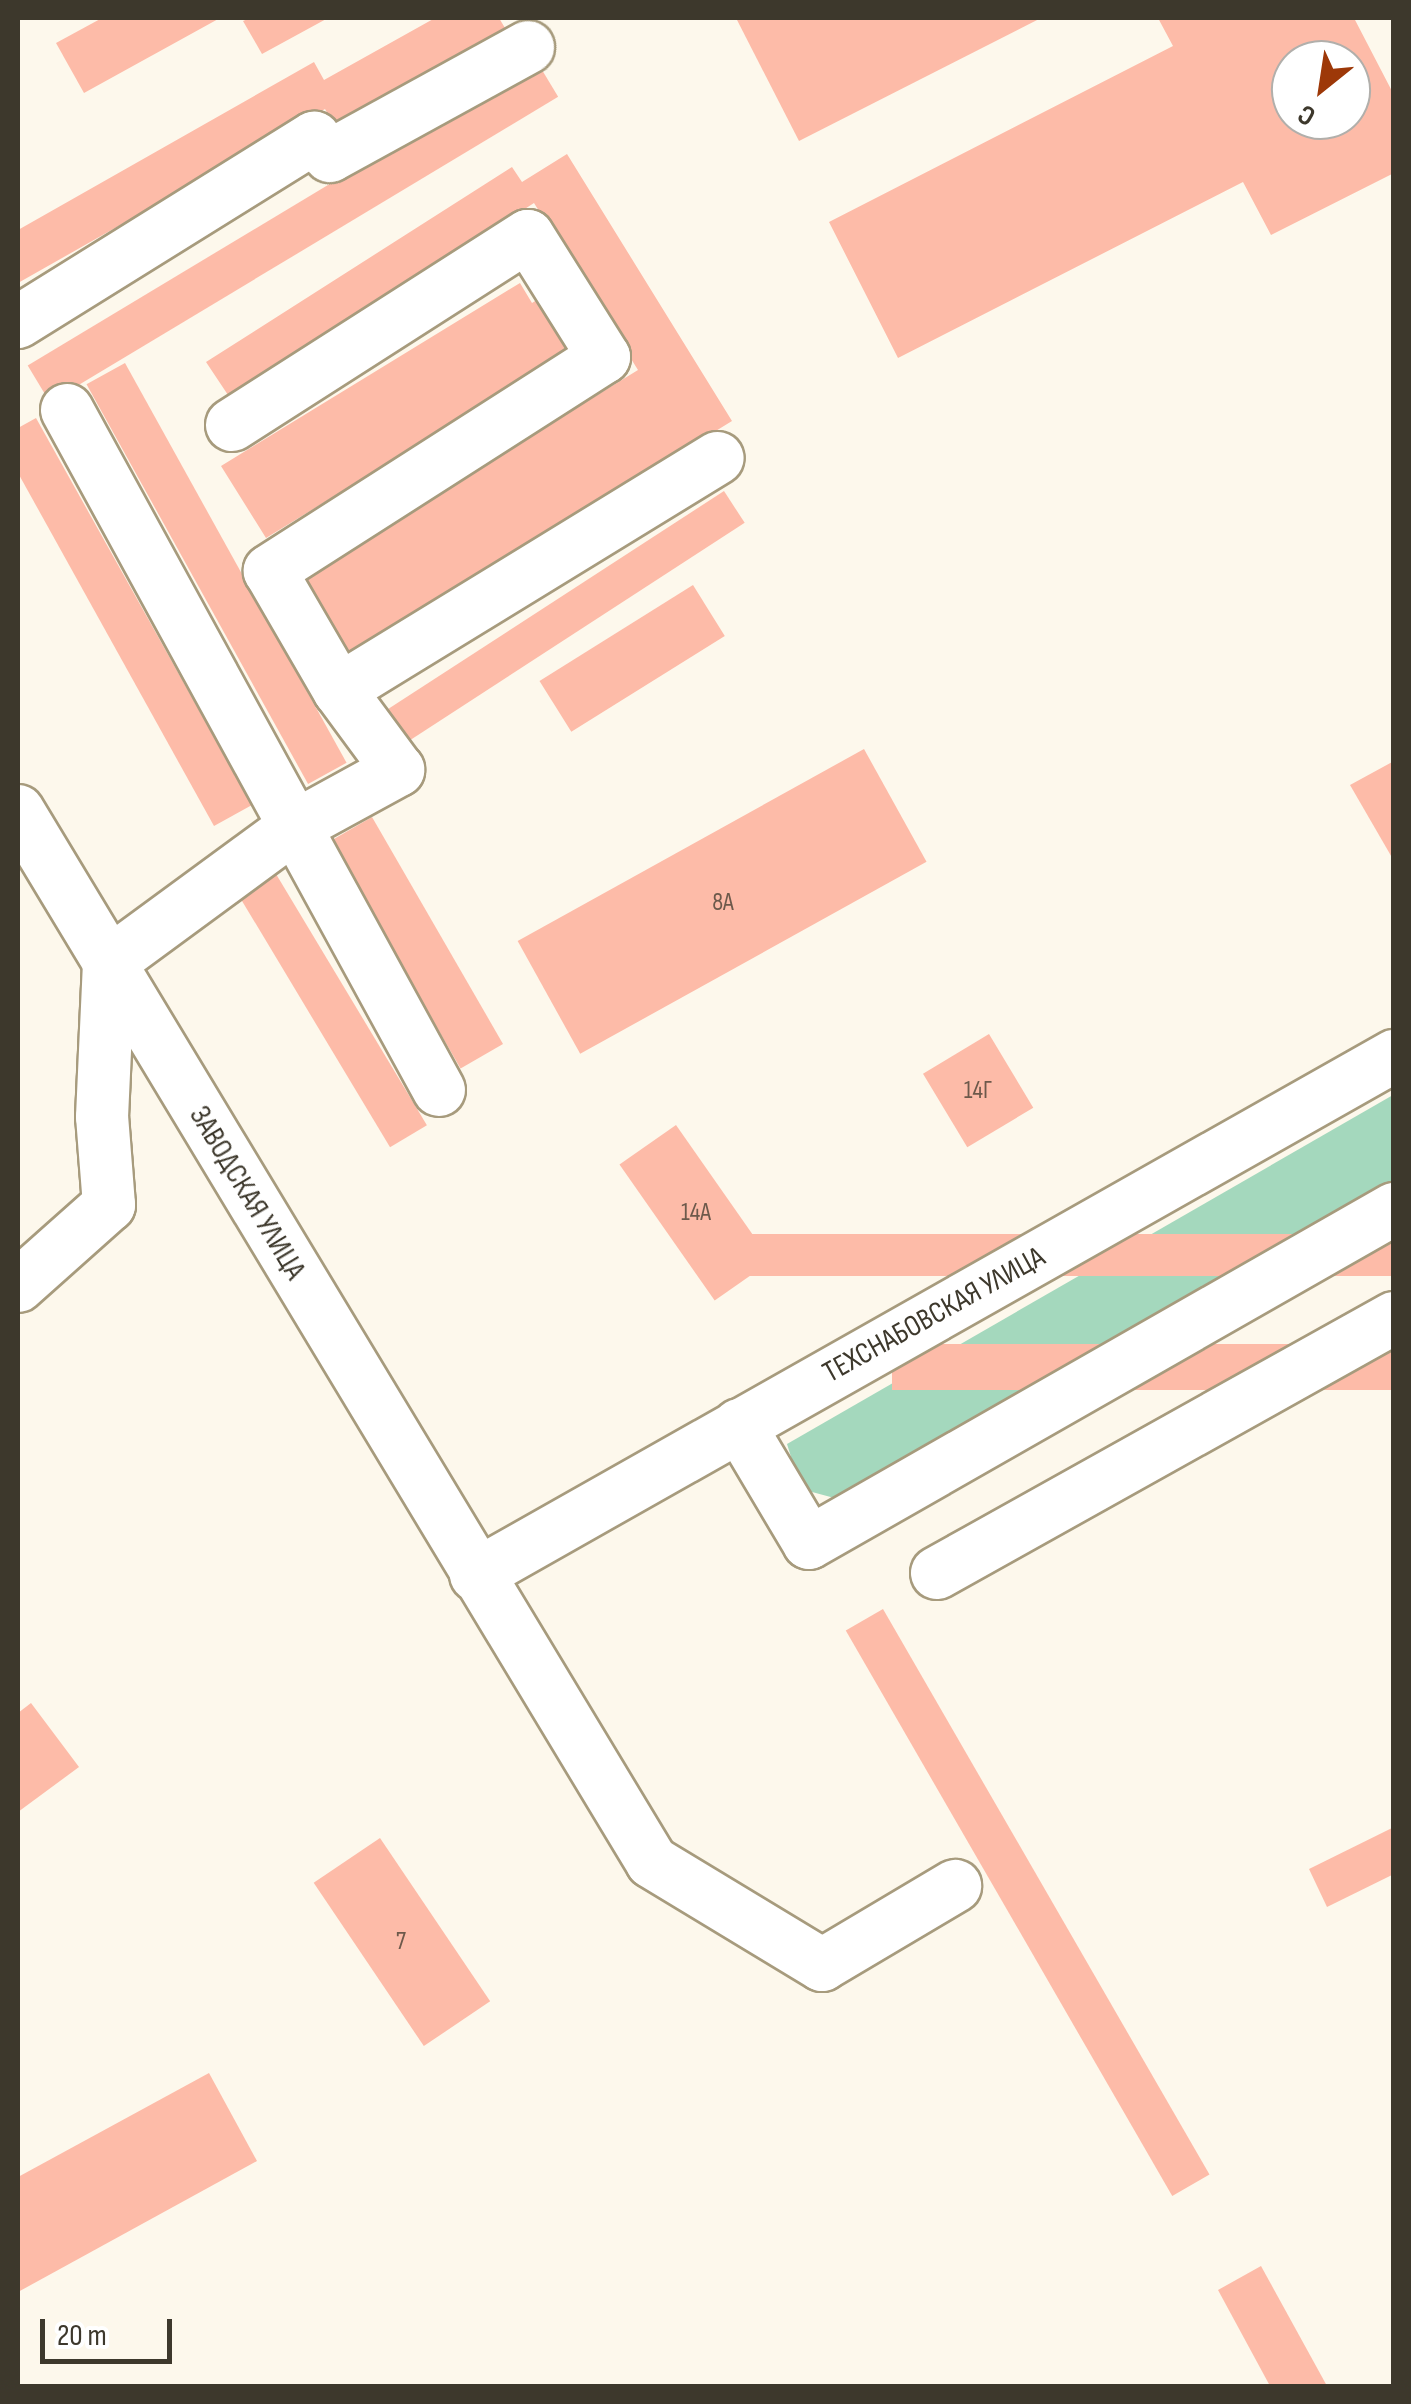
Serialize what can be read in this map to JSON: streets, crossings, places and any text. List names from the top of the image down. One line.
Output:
{"streets":{"street":["ЗАВОДСКАЯ УЛИЦА","ТЕХСНАБОВСКАЯ УЛИЦА"]},"crossings":[["ЗАВОДСКАЯ УЛИЦА","ТЕХСНАБОВСКАЯ УЛИЦА"]],"house_numbers":["8А","14Г","14А","7"],"scale_bar":"20 m","north":"bottom left"}
